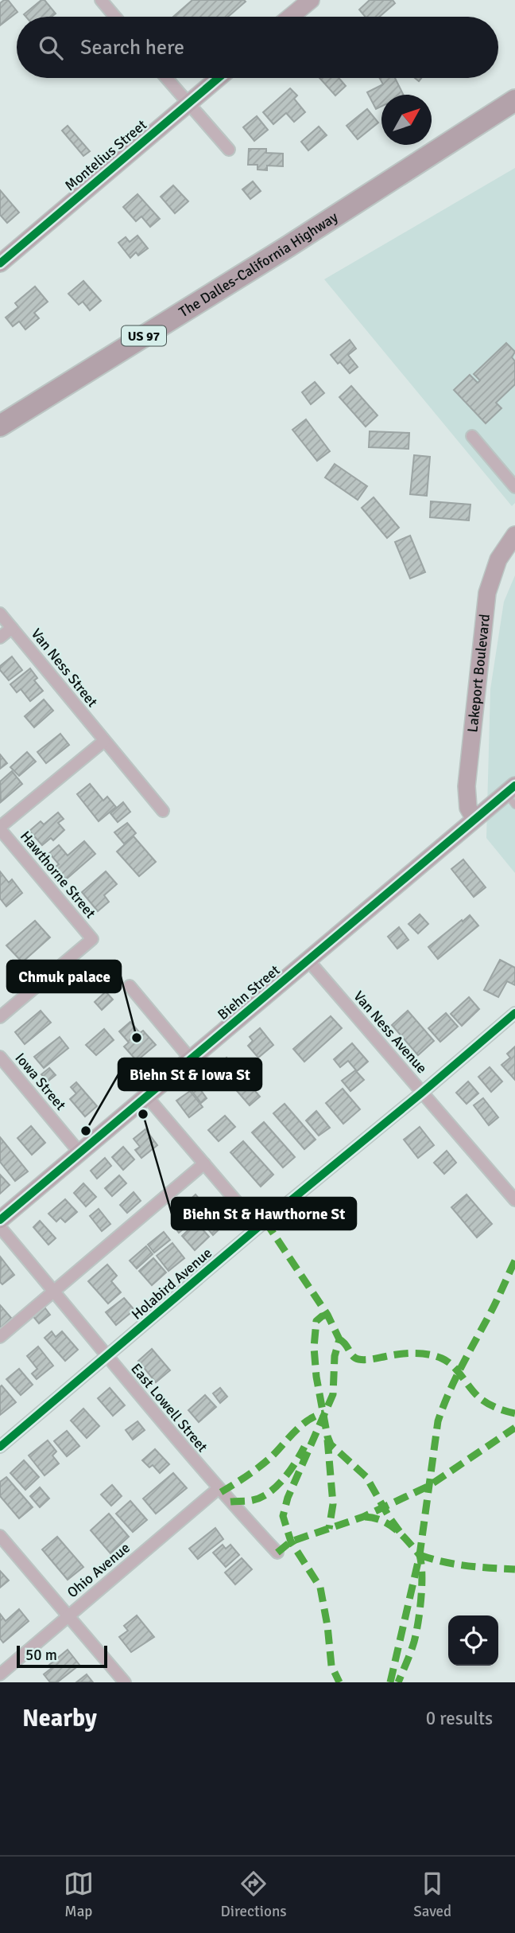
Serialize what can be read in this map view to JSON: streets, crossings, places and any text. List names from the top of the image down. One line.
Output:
{"streets":{"highway":["The Dalles-California Highway","US 97"],"street":["Montelius Street","Van Ness Street","Lakeport Boulevard","Hawthorne Street","Biehn Street","Van Ness Avenue","Iowa Street","Holabird Avenue","East Lowell Street","Ohio Avenue"]},"crossings":[["Lakeport Boulevard","Biehn Street"],["Biehn Street","Van Ness Avenue"],["Biehn Street","Iowa Street"],["Van Ness Avenue","Holabird Avenue"],["Holabird Avenue","East Lowell Street"],["East Lowell Street","Ohio Avenue"]],"places":["Chmuk palace","Biehn St & Hawthorne St","Biehn St & Iowa St"],"scale_bar":"50 m","north":"top right","page":{"search":"Search here","scale":"50 m","heading":["Nearby","0 results"],"nav":["Map","Directions","Saved"]}}
